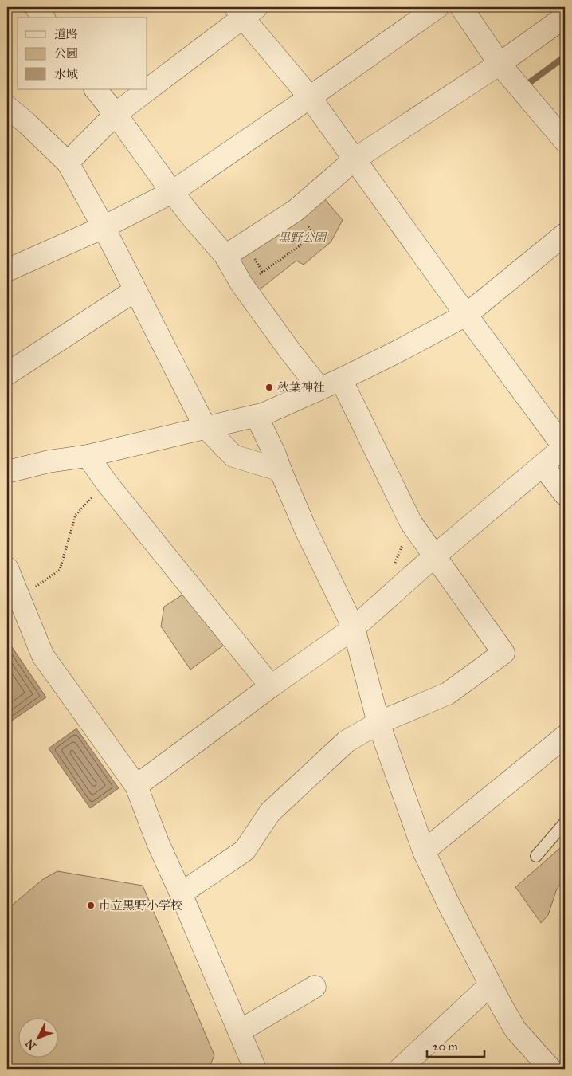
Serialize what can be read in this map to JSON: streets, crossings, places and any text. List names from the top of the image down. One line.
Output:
{"parks":["黒野公園"],"places":["秋葉神社","市立黒野小学校"],"legend":["道路","公園","水域"],"scale_bar":"20 m","north":"bottom left"}
